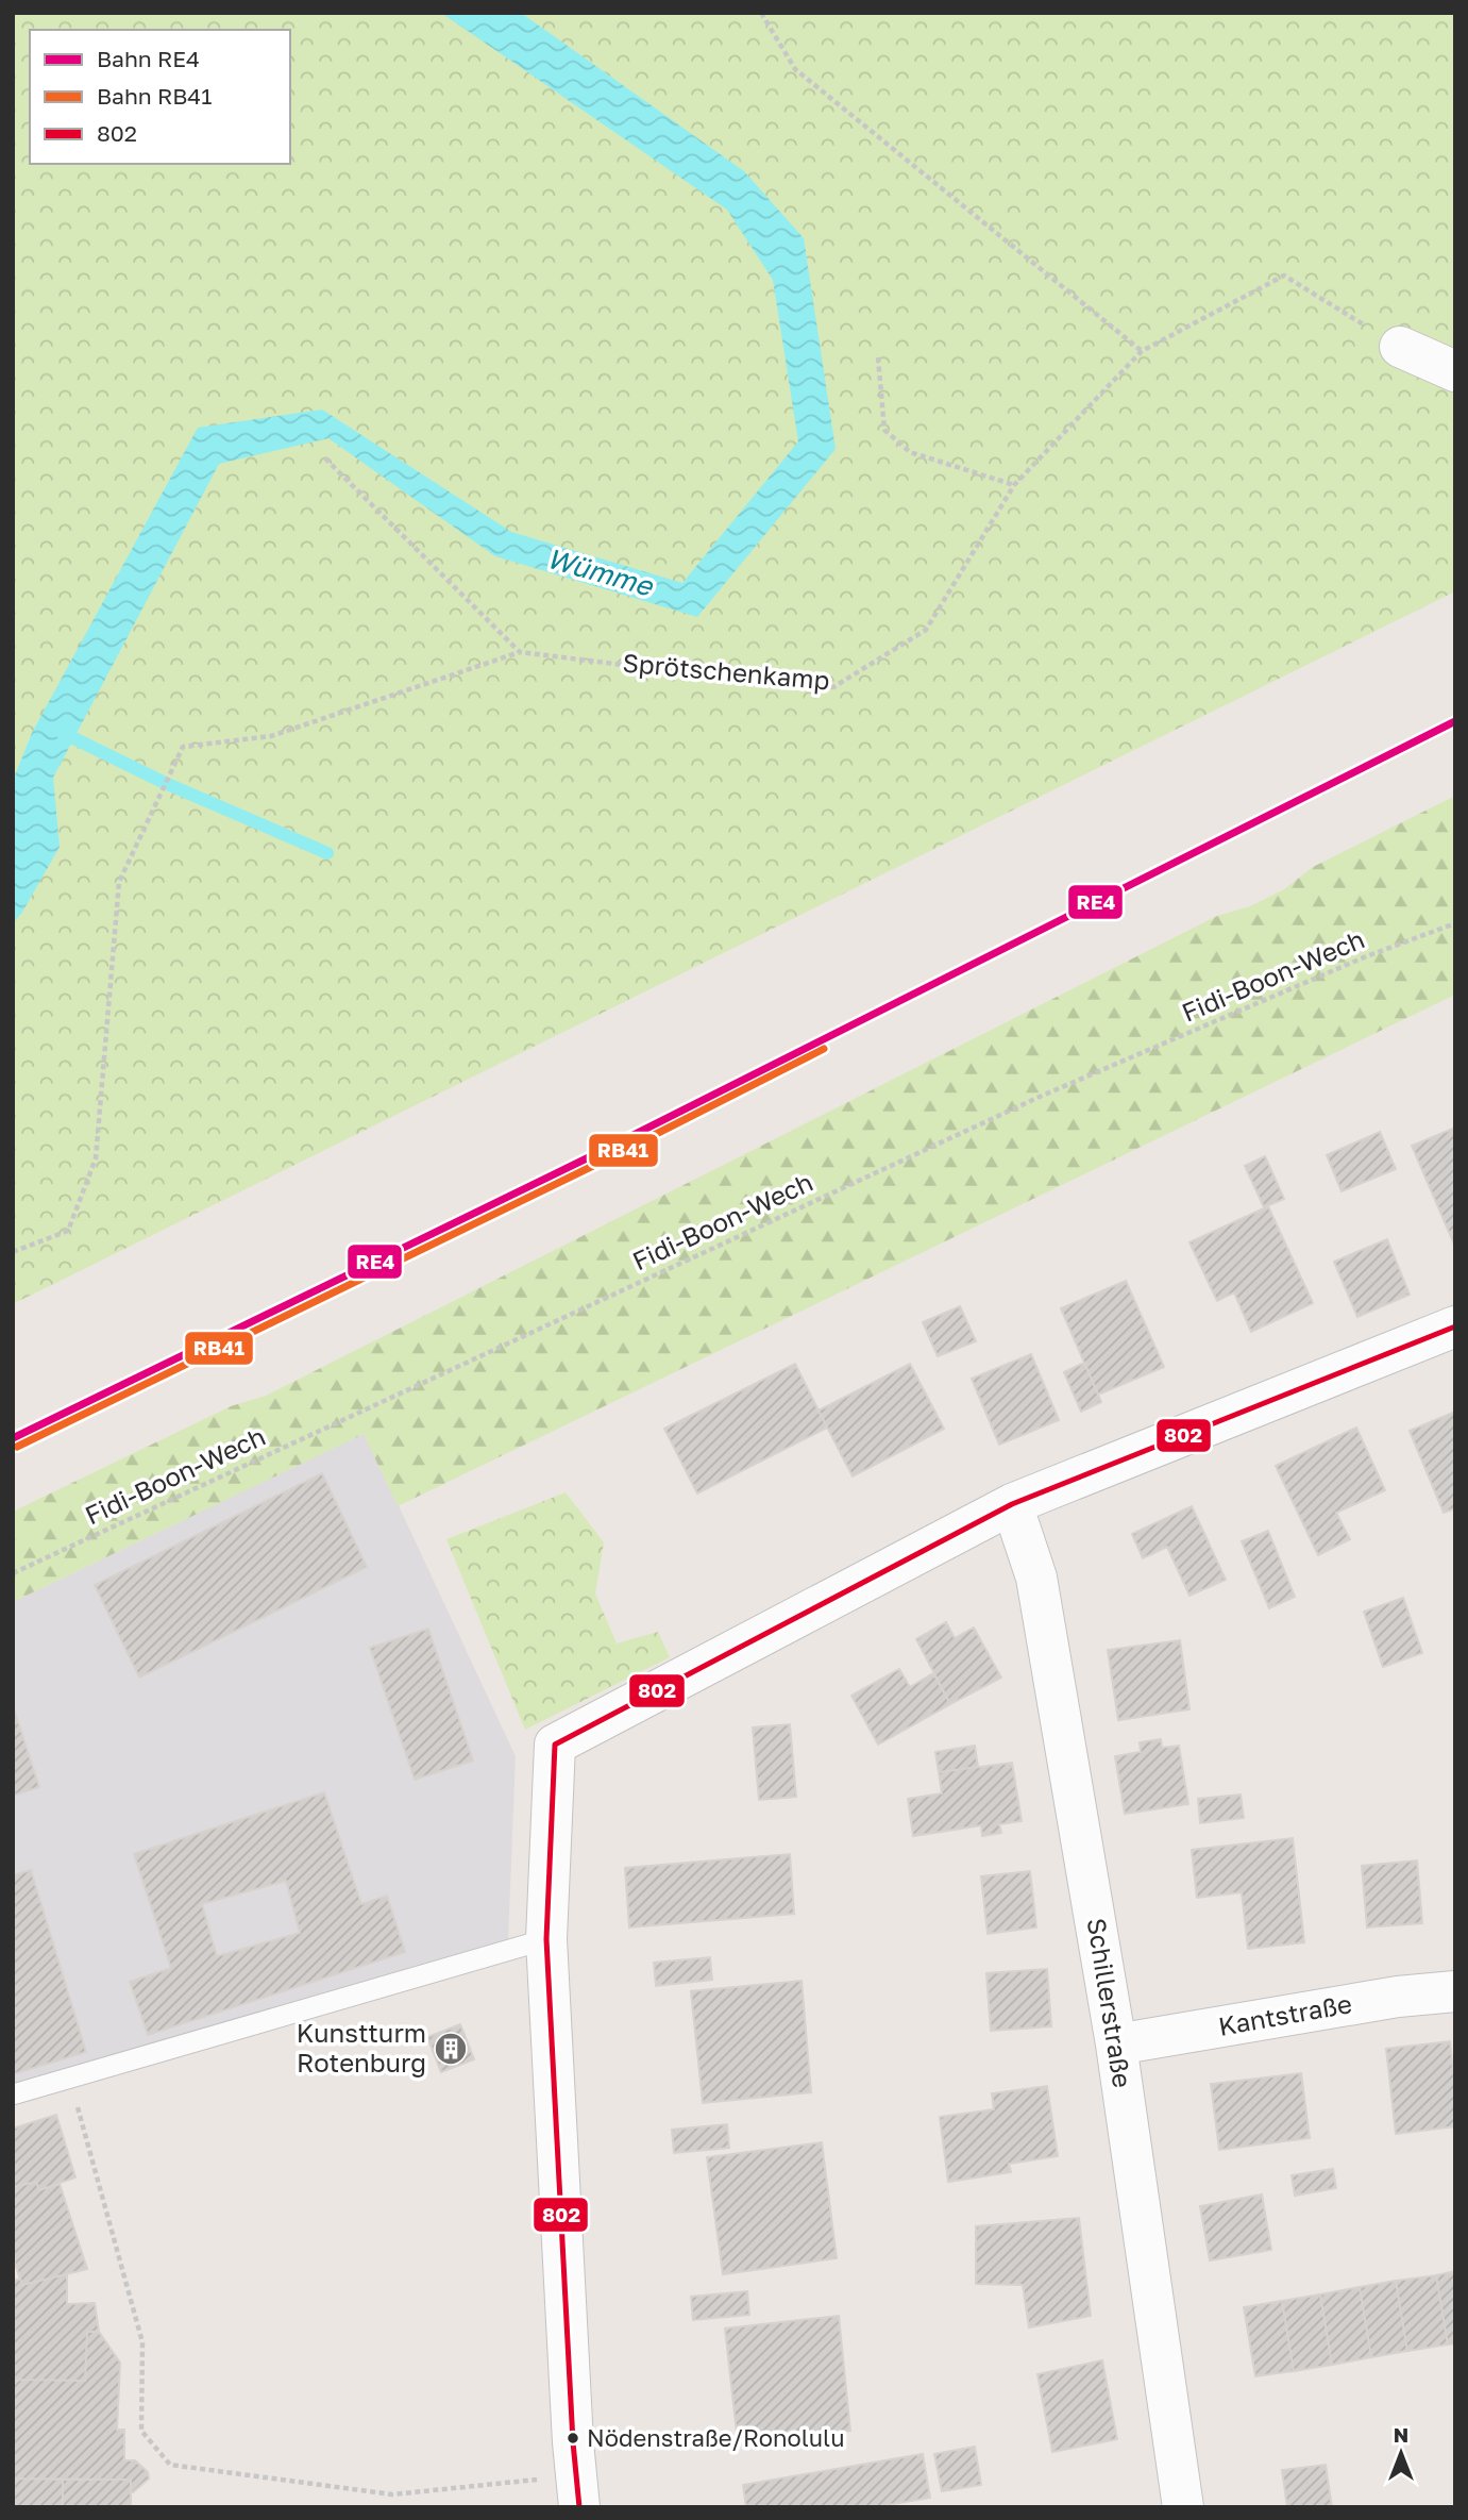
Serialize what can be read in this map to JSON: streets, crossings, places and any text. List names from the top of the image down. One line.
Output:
{"streets":{"street":["Schillerstraße","Kantstraße"],"path":["Sprötschenkamp","Fidi-Boon-Wech"]},"crossings":[["Schillerstraße","Kantstraße"]],"water":["Wümme"],"places":{"building":["Kunstturm Rotenburg"],"other":["Nödenstraße/Ronolulu"]},"lines":["rail line RE4","rail line RB41","transit line 802"],"legend":["Bahn RE4","Bahn RB41","802"],"north":"top"}
